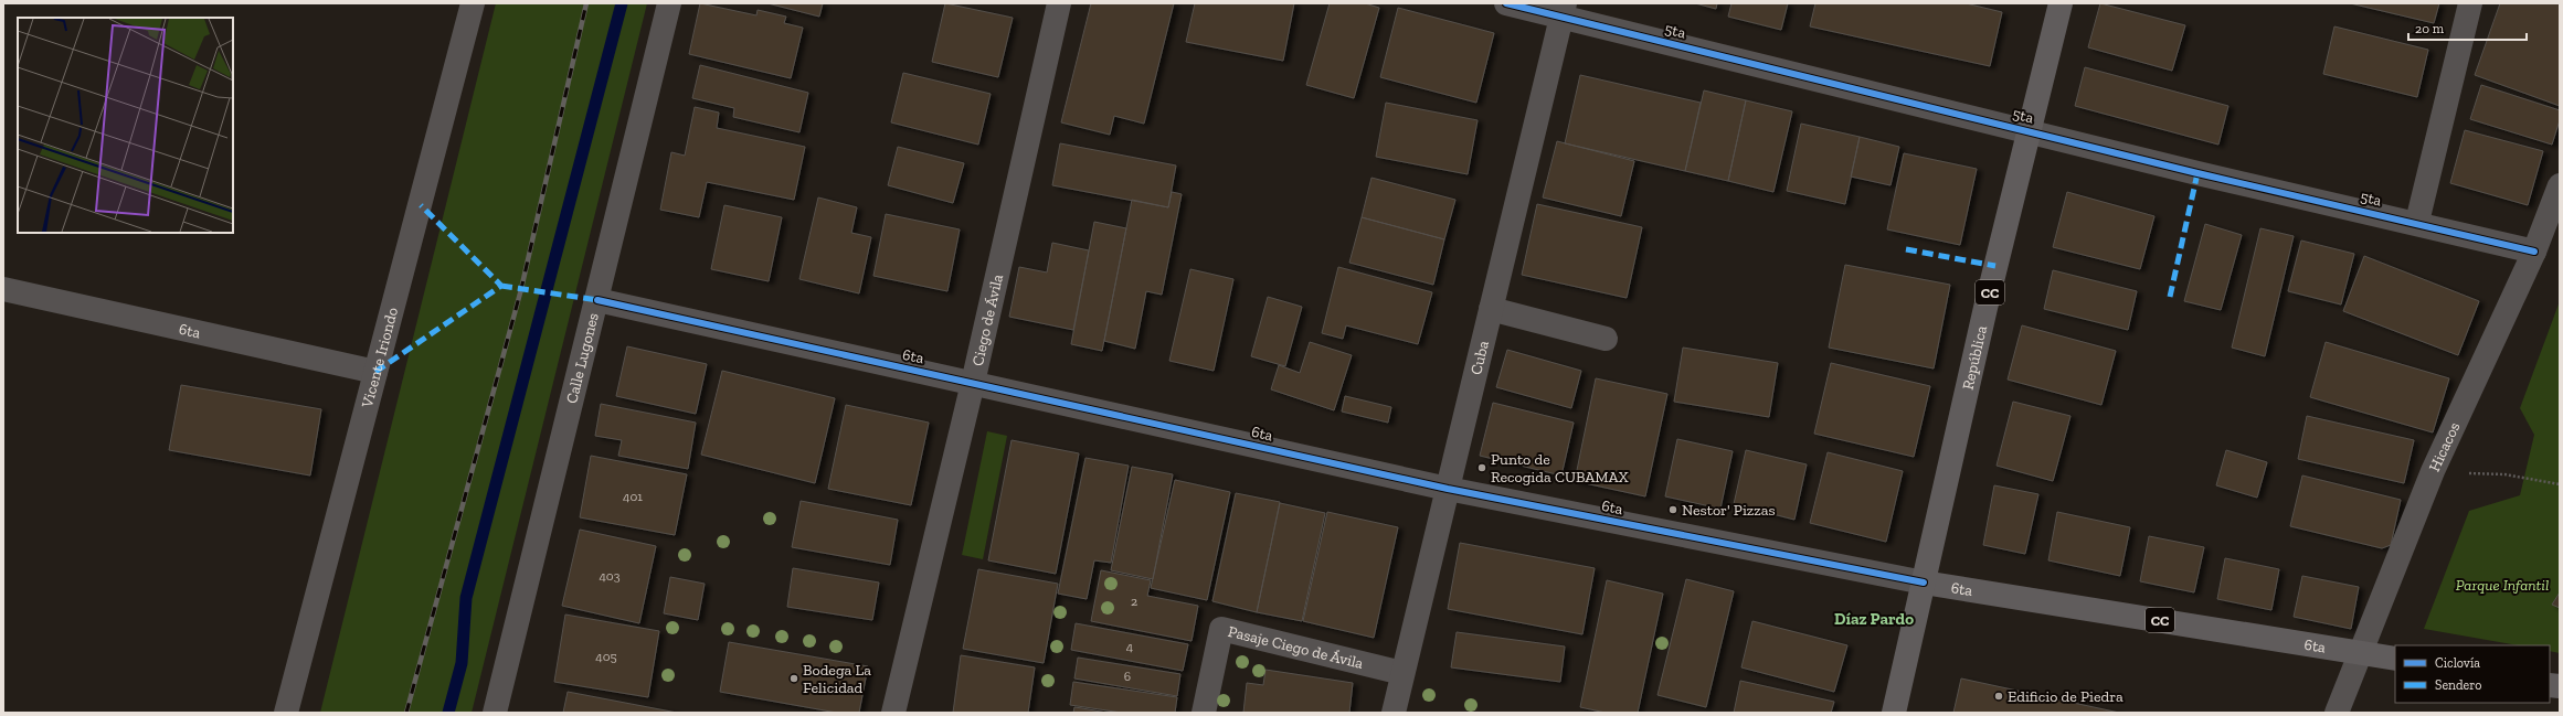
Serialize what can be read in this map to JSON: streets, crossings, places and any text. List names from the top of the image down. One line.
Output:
{"streets":{"main road":["CC","6ta","República"],"street":["5ta","Ciego de Ávila","Vicente Iriondo","Cuba","Calle Lugones","Hicacos","Pasaje Ciego de Ávila"]},"crossings":[["5ta","Cuba"],["5ta","República"],["5ta","Hicacos"],["Ciego de Ávila","6ta"],["6ta","Vicente Iriondo"],["6ta","Cuba"],["6ta","República"],["6ta","Calle Lugones"],["6ta","Hicacos"],["Cuba","Pasaje Ciego de Ávila"]],"districts":["Díaz Pardo"],"parks":["Parque Infantil"],"places":["Punto de Recogida CUBAMAX","Nestor' Pizzas","Bodega La Felicidad","Edificio de Piedra"],"house_numbers":["401","403","2","4","405","6"],"legend":["Ciclovía","Sendero"],"scale_bar":"20 m"}
